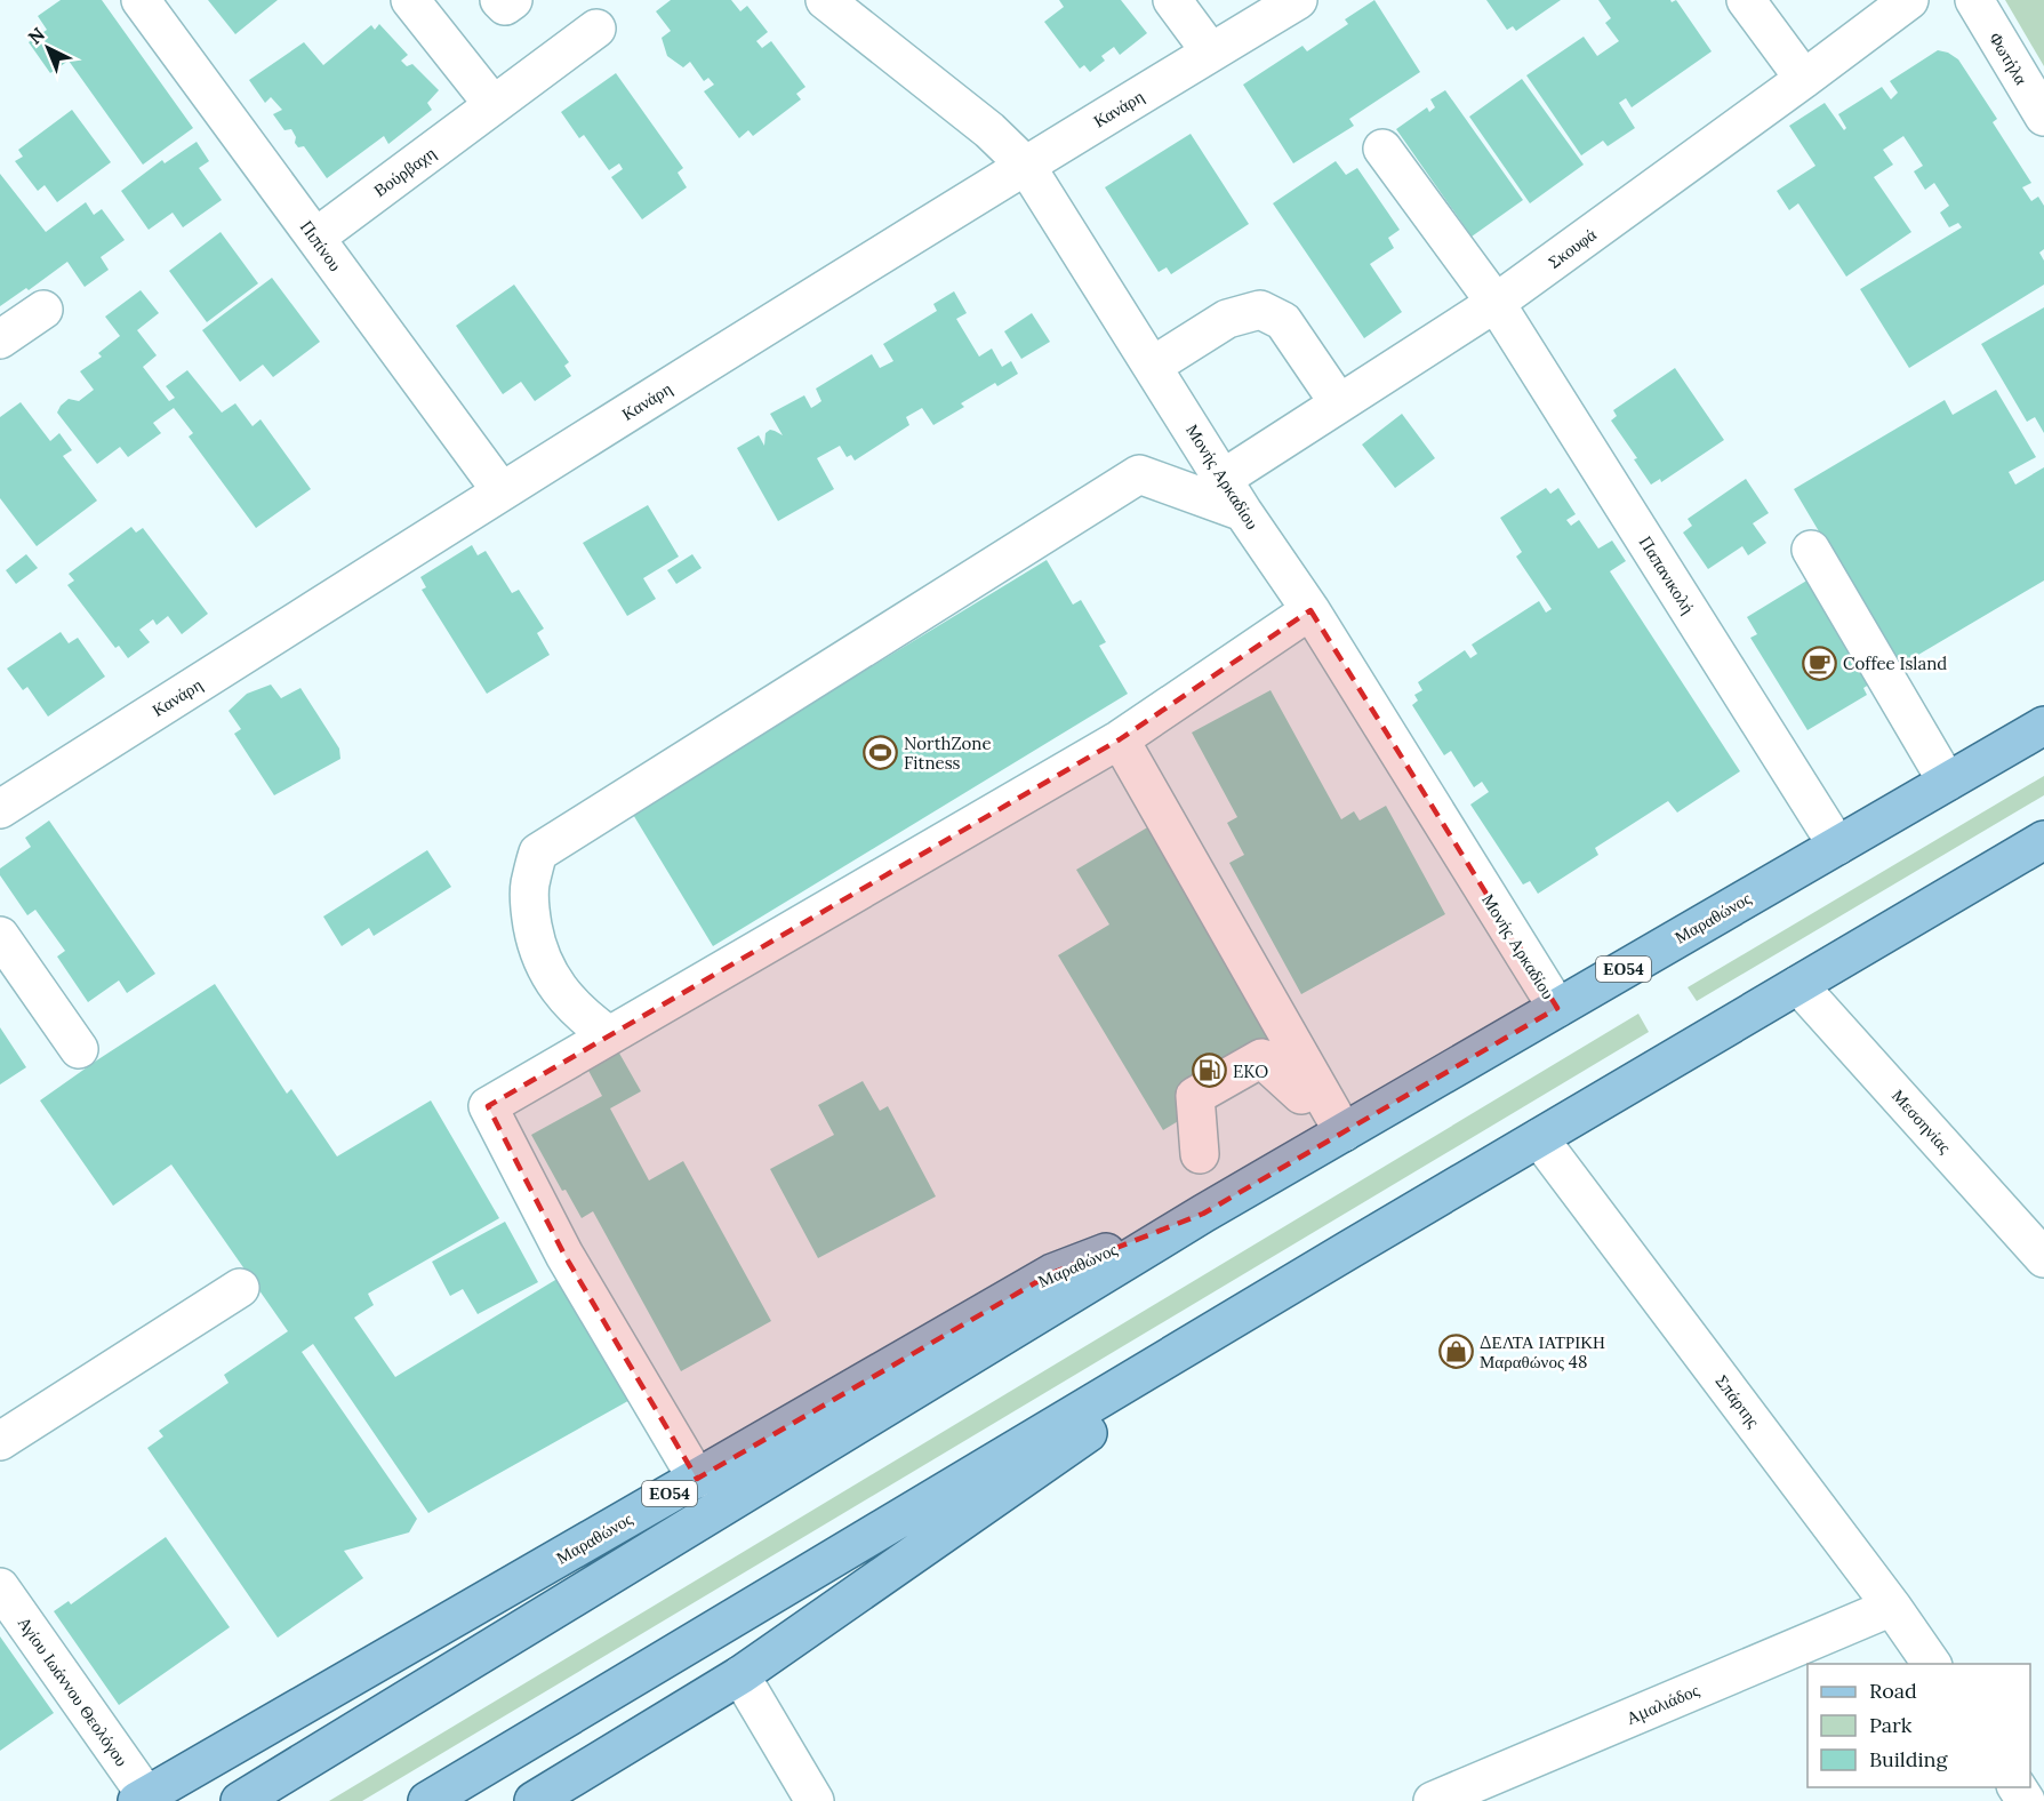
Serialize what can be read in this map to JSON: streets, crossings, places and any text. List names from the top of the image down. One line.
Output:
{"streets":{"main road":["Μαραθώνος","ΕΟ54"],"street":["Φωτήλα","Κανάρη","Βούρβαχη","Πιπίνου","Σκουφά","Μονής Αρκαδίου","Παπανικολή","Μεσσηνίας","Σπάρτης","Αγίου Ιωάννου Θεολόγου","Αμαλιάδος"]},"crossings":[["Κανάρη","Πιπίνου"],["Κανάρη","Μονής Αρκαδίου"],["Βούρβαχη","Πιπίνου"],["Σκουφά","Μονής Αρκαδίου"],["Σκουφά","Παπανικολή"],["Μονής Αρκαδίου","Μαραθώνος"],["Παπανικολή","Μαραθώνος"],["Μαραθώνος","Αγίου Ιωάννου Θεολόγου"],["Σπάρτης","Αμαλιάδος"]],"places":{"cafe":["Coffee Island"],"sports":["NorthZone Fitness"],"fuel station":["EKO"],"shop":["ΔΕΛΤΑ ΙΑΤΡΙΚΗ Μαραθώνος 48"]},"legend":["Road","Park","Building"],"north":"top left"}
